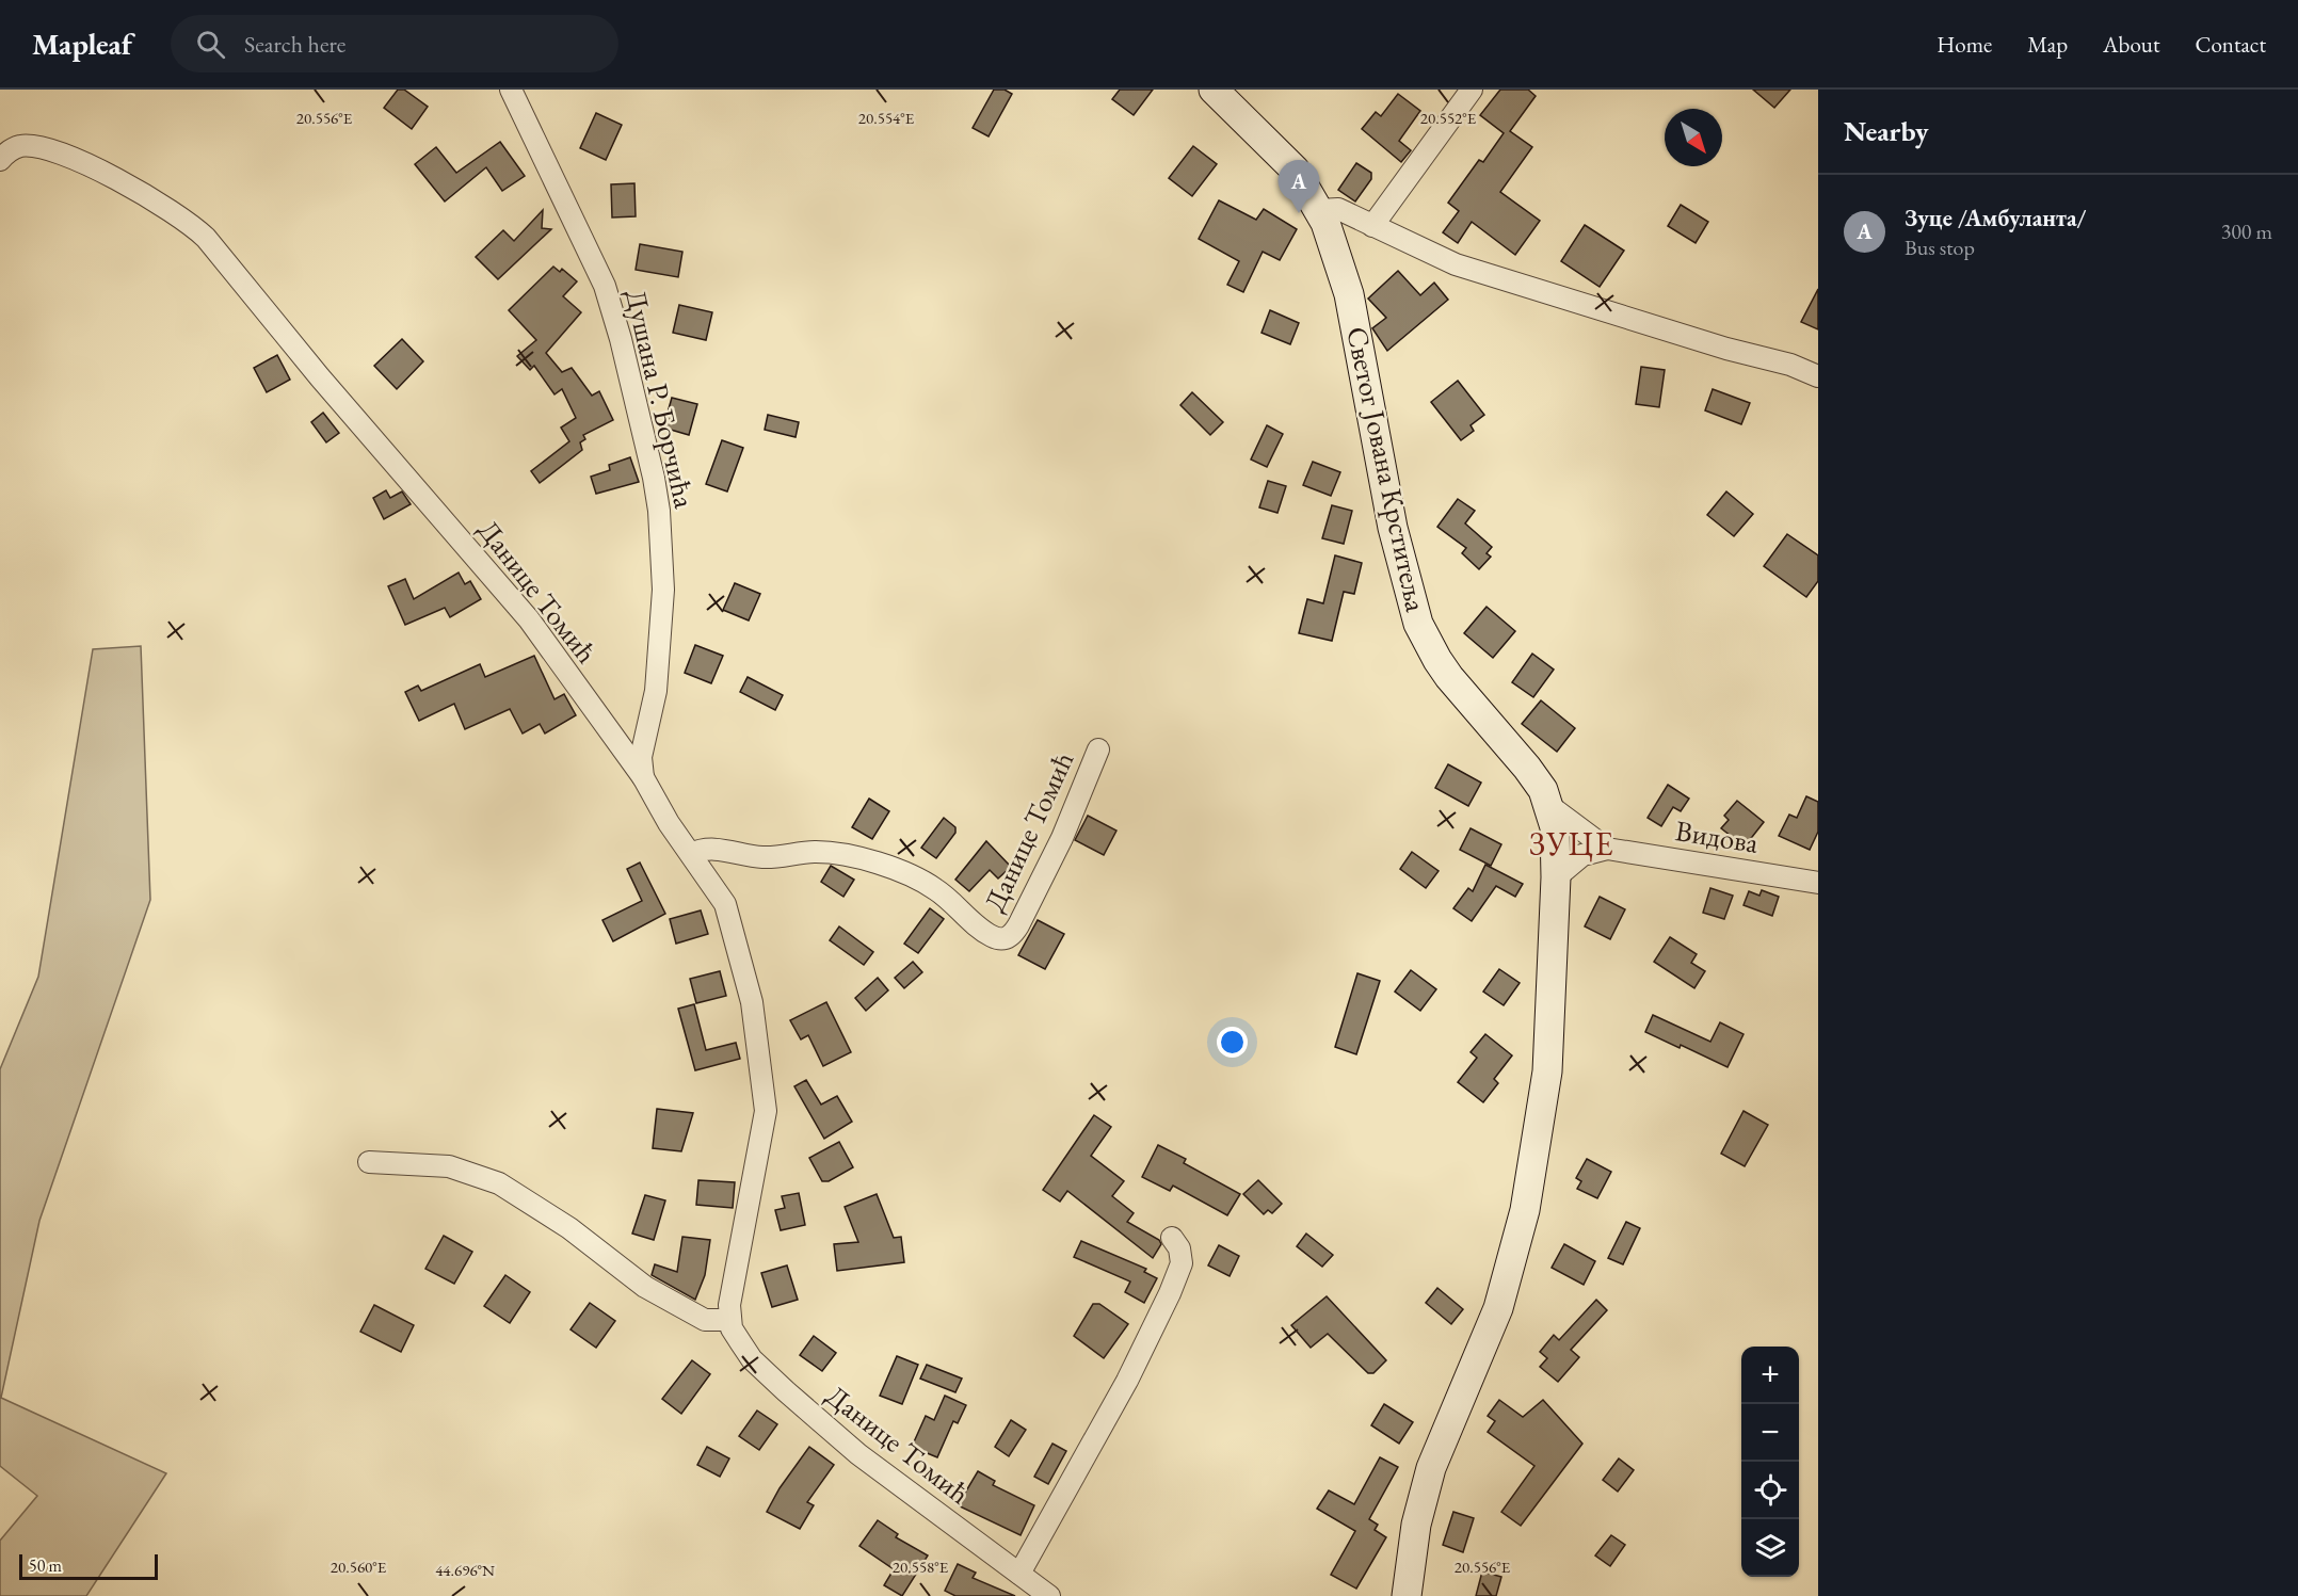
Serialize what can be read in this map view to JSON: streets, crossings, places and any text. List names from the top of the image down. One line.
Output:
{"streets":{"street":["Душана Р. Борчића","Светог Јована Крститеља","Данице Томић","Видова"]},"crossings":[["Душана Р. Борчића","Данице Томић"],["Светог Јована Крститеља","Видова"]],"districts":["ЗУЦЕ"],"scale_bar":"50 m","north":"bottom right","page":{"header":"Mapleaf","search":"Search here","nav":["Home","Map","About","Contact"],"heading":"Nearby","pins":"A","list":[{"mark":"A","name":"Зуце /Амбуланта/","note":"Bus stop","value":"300 m"}],"map_buttons":["+","−"],"scale":"50 m"},"coordinates":["20.556°E","20.554°E","20.552°E","20.560°E","20.558°E","44.696°N"]}
